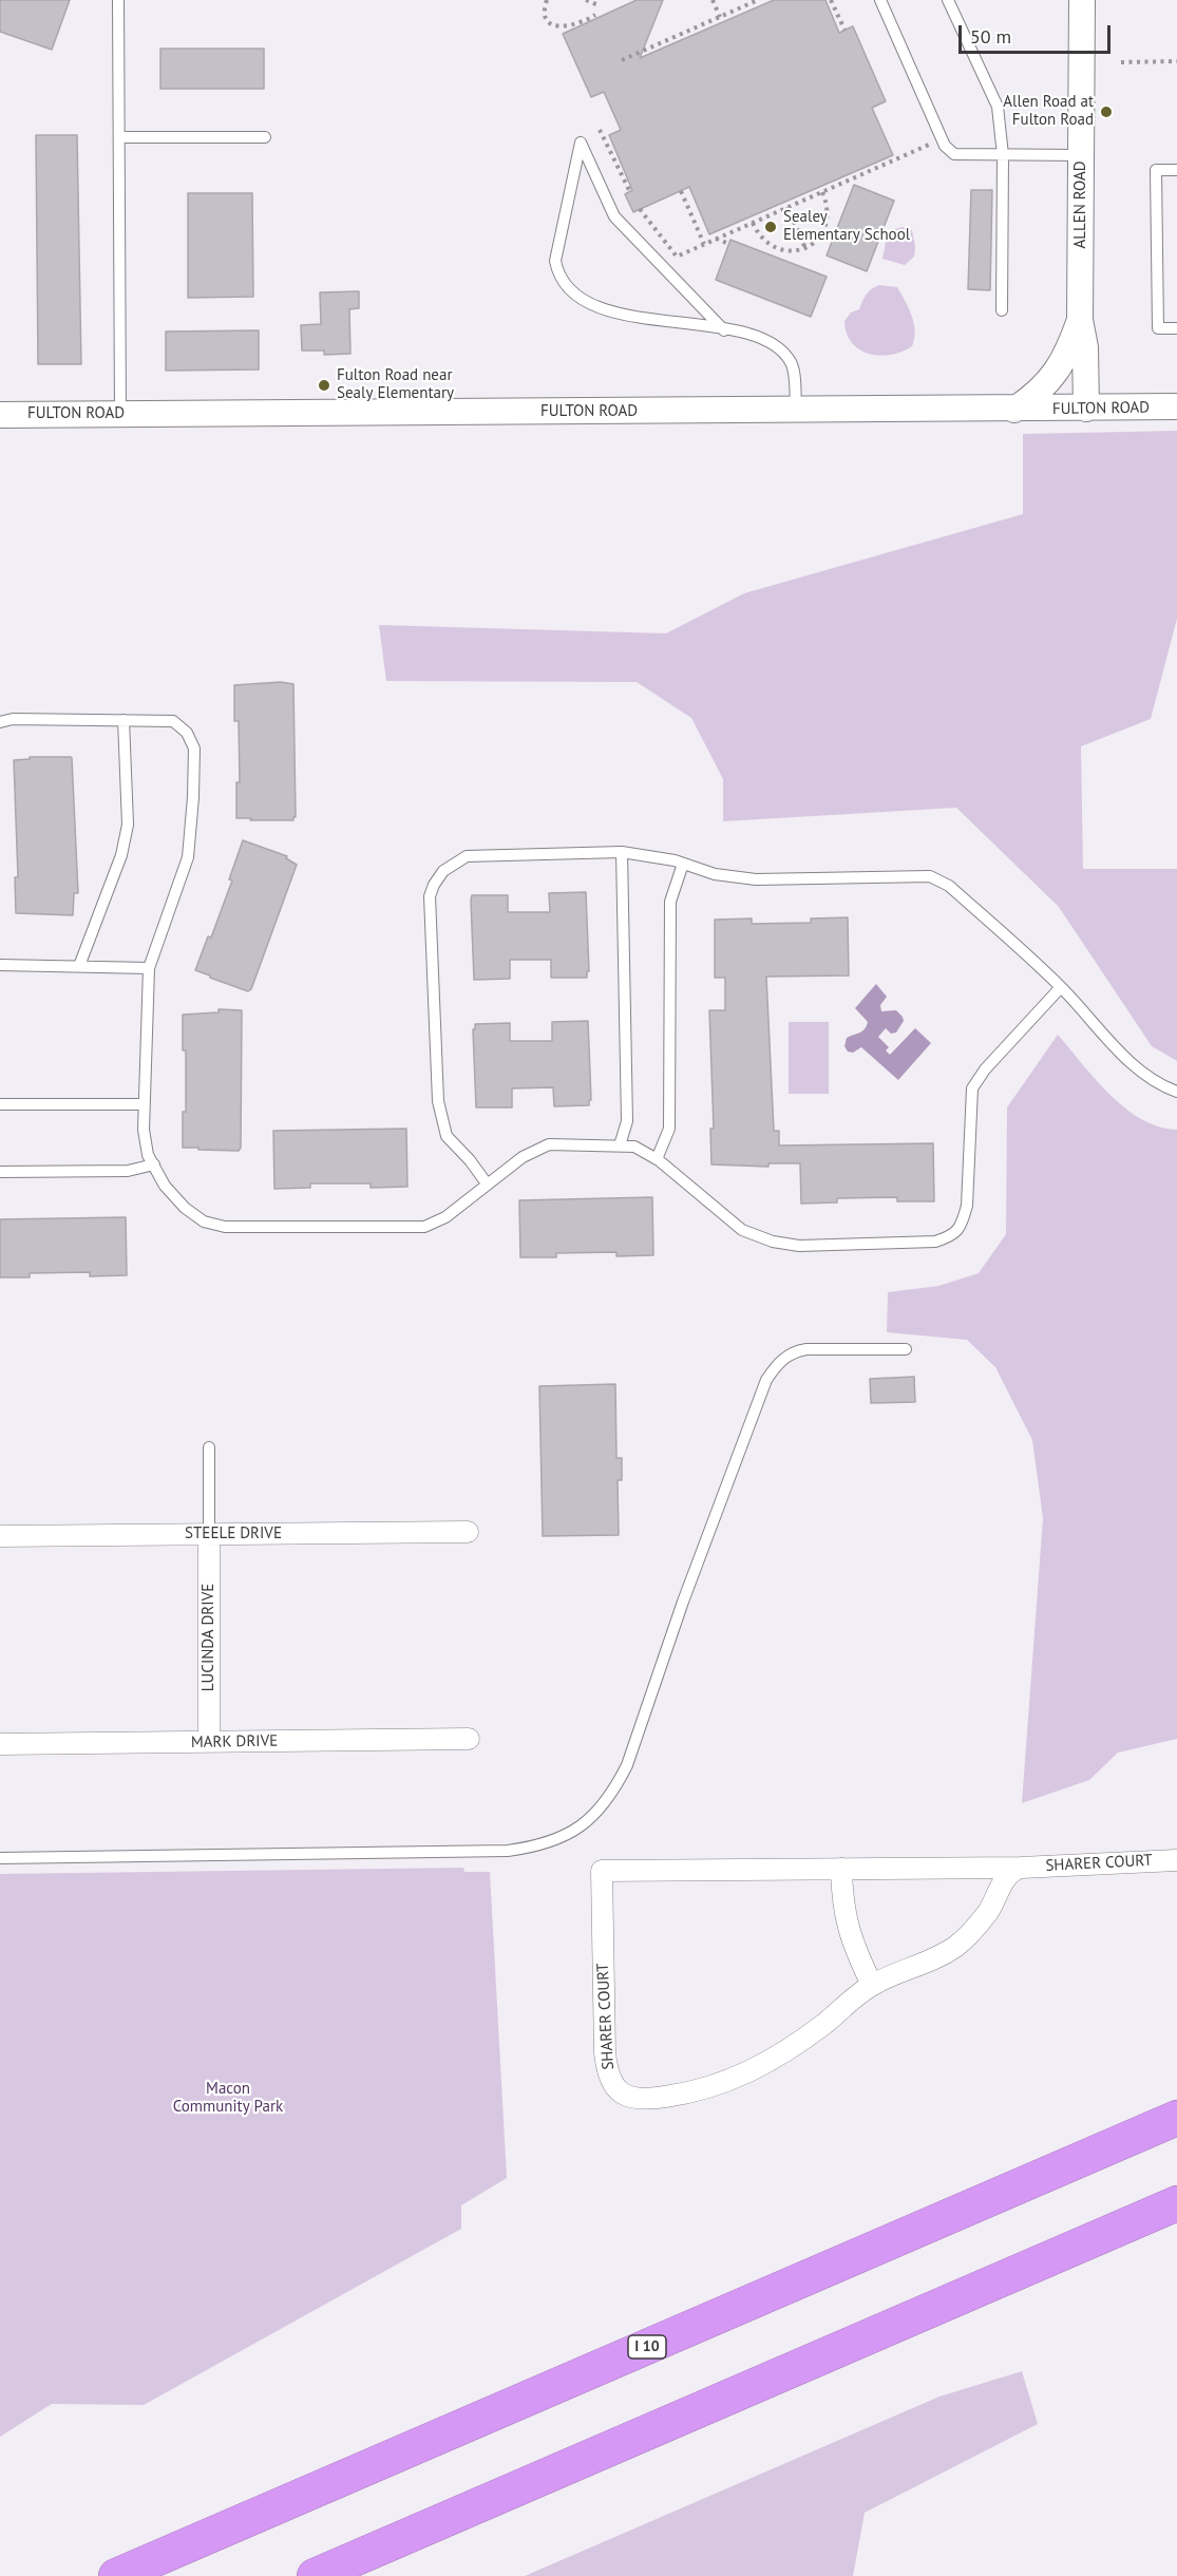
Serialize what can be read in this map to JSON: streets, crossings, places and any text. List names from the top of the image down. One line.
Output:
{"streets":{"highway":["I 10"],"street":["ALLEN ROAD","FULTON ROAD","STEELE DRIVE","LUCINDA DRIVE","MARK DRIVE","SHARER COURT"]},"crossings":[["ALLEN ROAD","FULTON ROAD"],["STEELE DRIVE","LUCINDA DRIVE"],["LUCINDA DRIVE","MARK DRIVE"]],"parks":["Macon Community Park"],"places":["Allen Road at Fulton Road","Sealey Elementary School","Fulton Road near Sealy Elementary"],"scale_bar":"50 m"}
